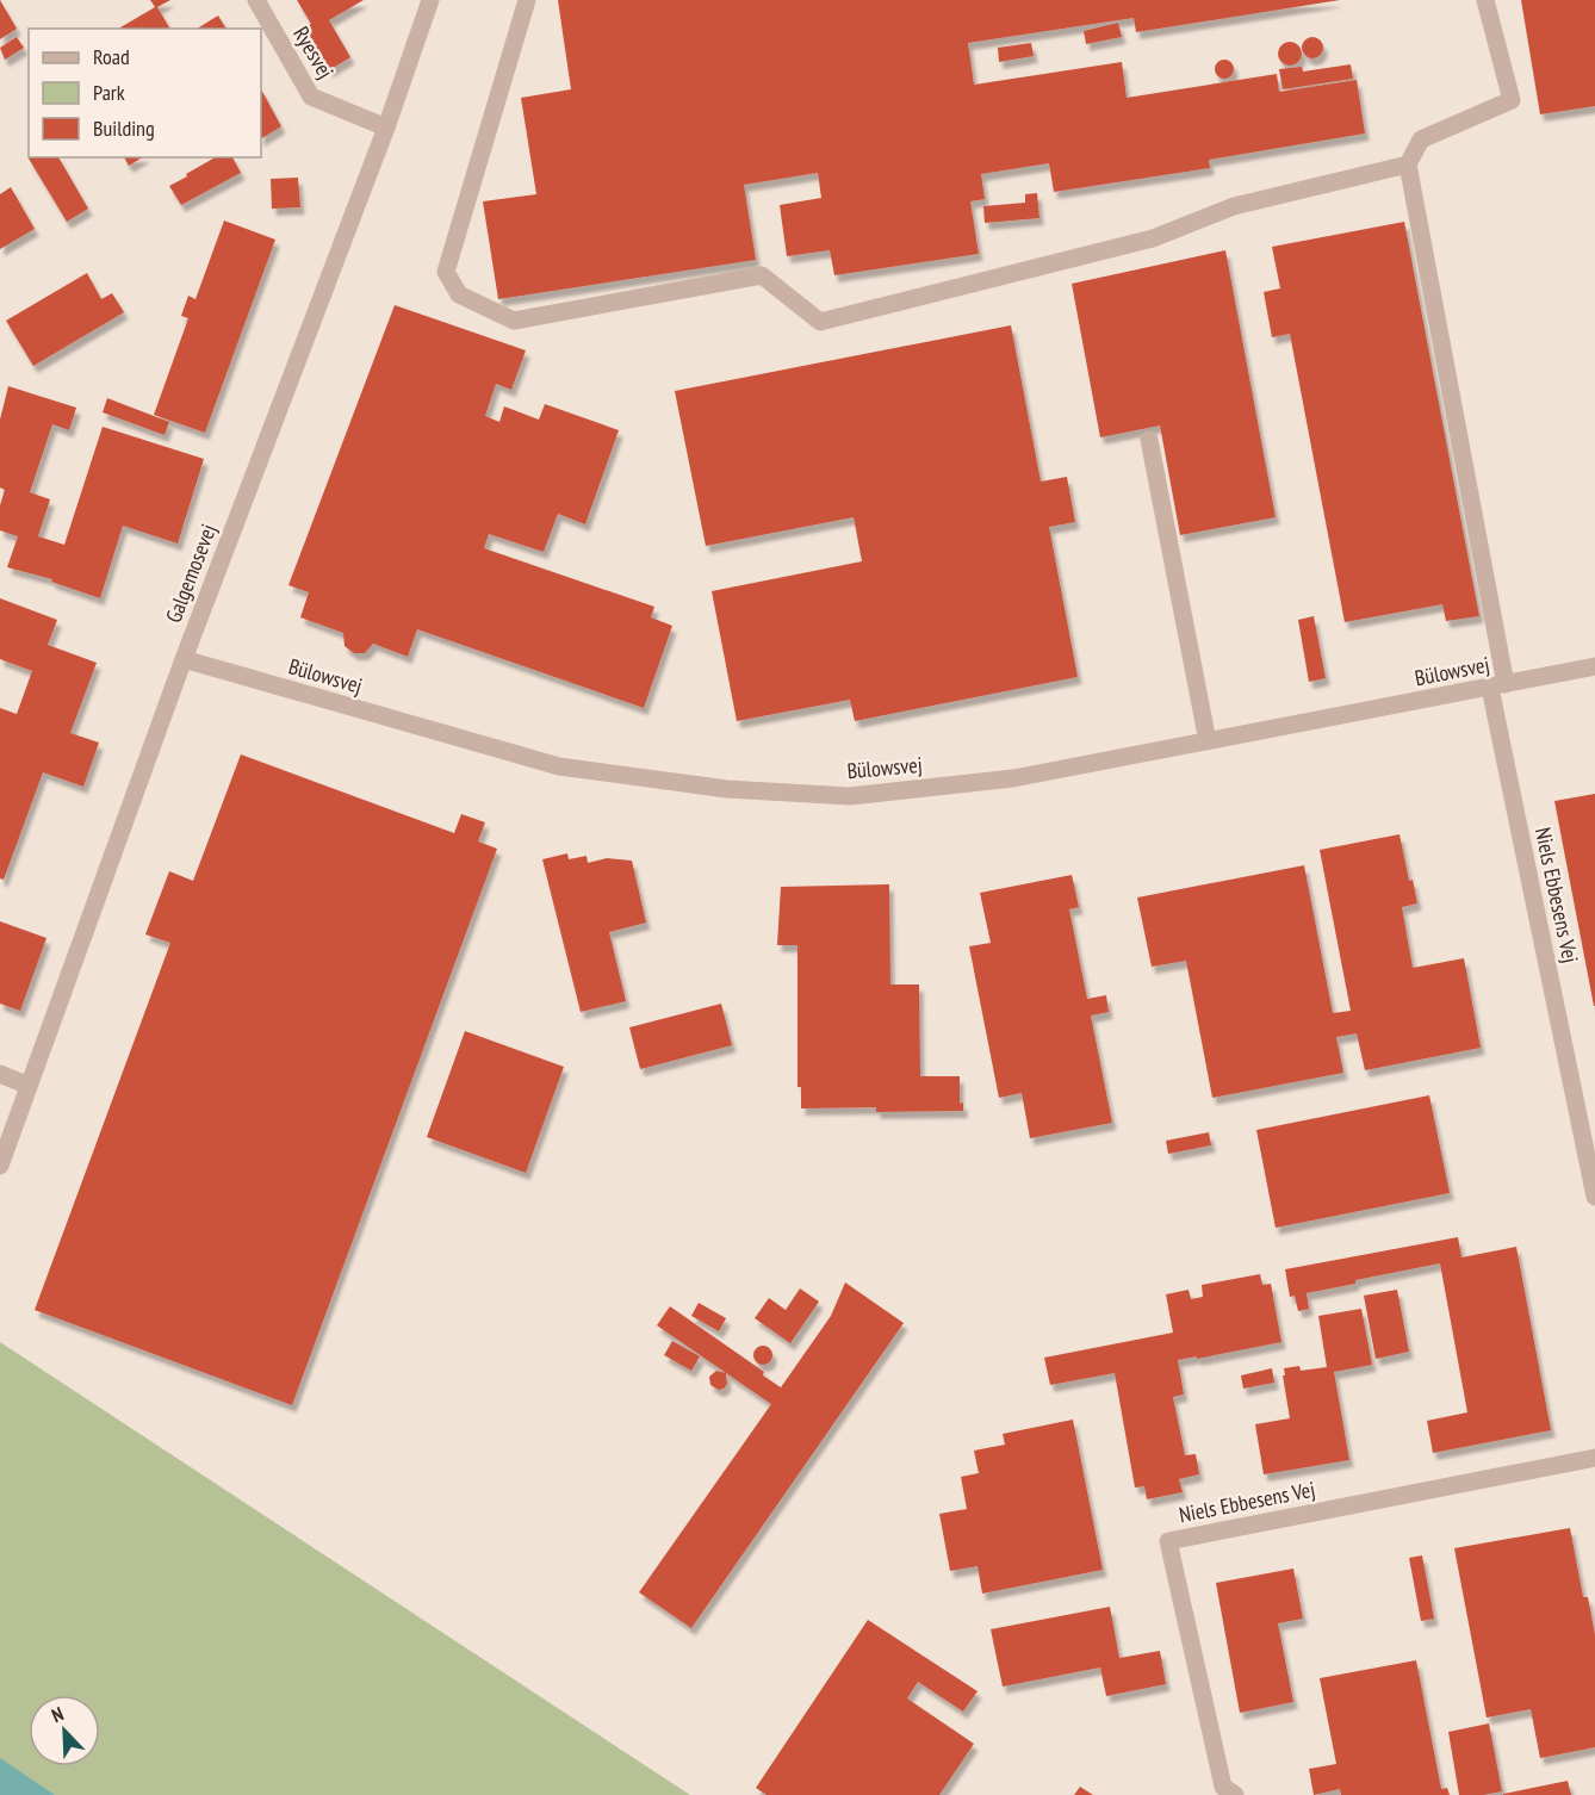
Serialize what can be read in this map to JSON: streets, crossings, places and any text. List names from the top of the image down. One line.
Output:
{"streets":{"street":["Ryesvej","Galgemosevej","Bülowsvej","Niels Ebbesens Vej"]},"crossings":[["Ryesvej","Galgemosevej"],["Galgemosevej","Bülowsvej"],["Bülowsvej","Niels Ebbesens Vej"]],"legend":["Road","Park","Building"],"north":"top left"}
